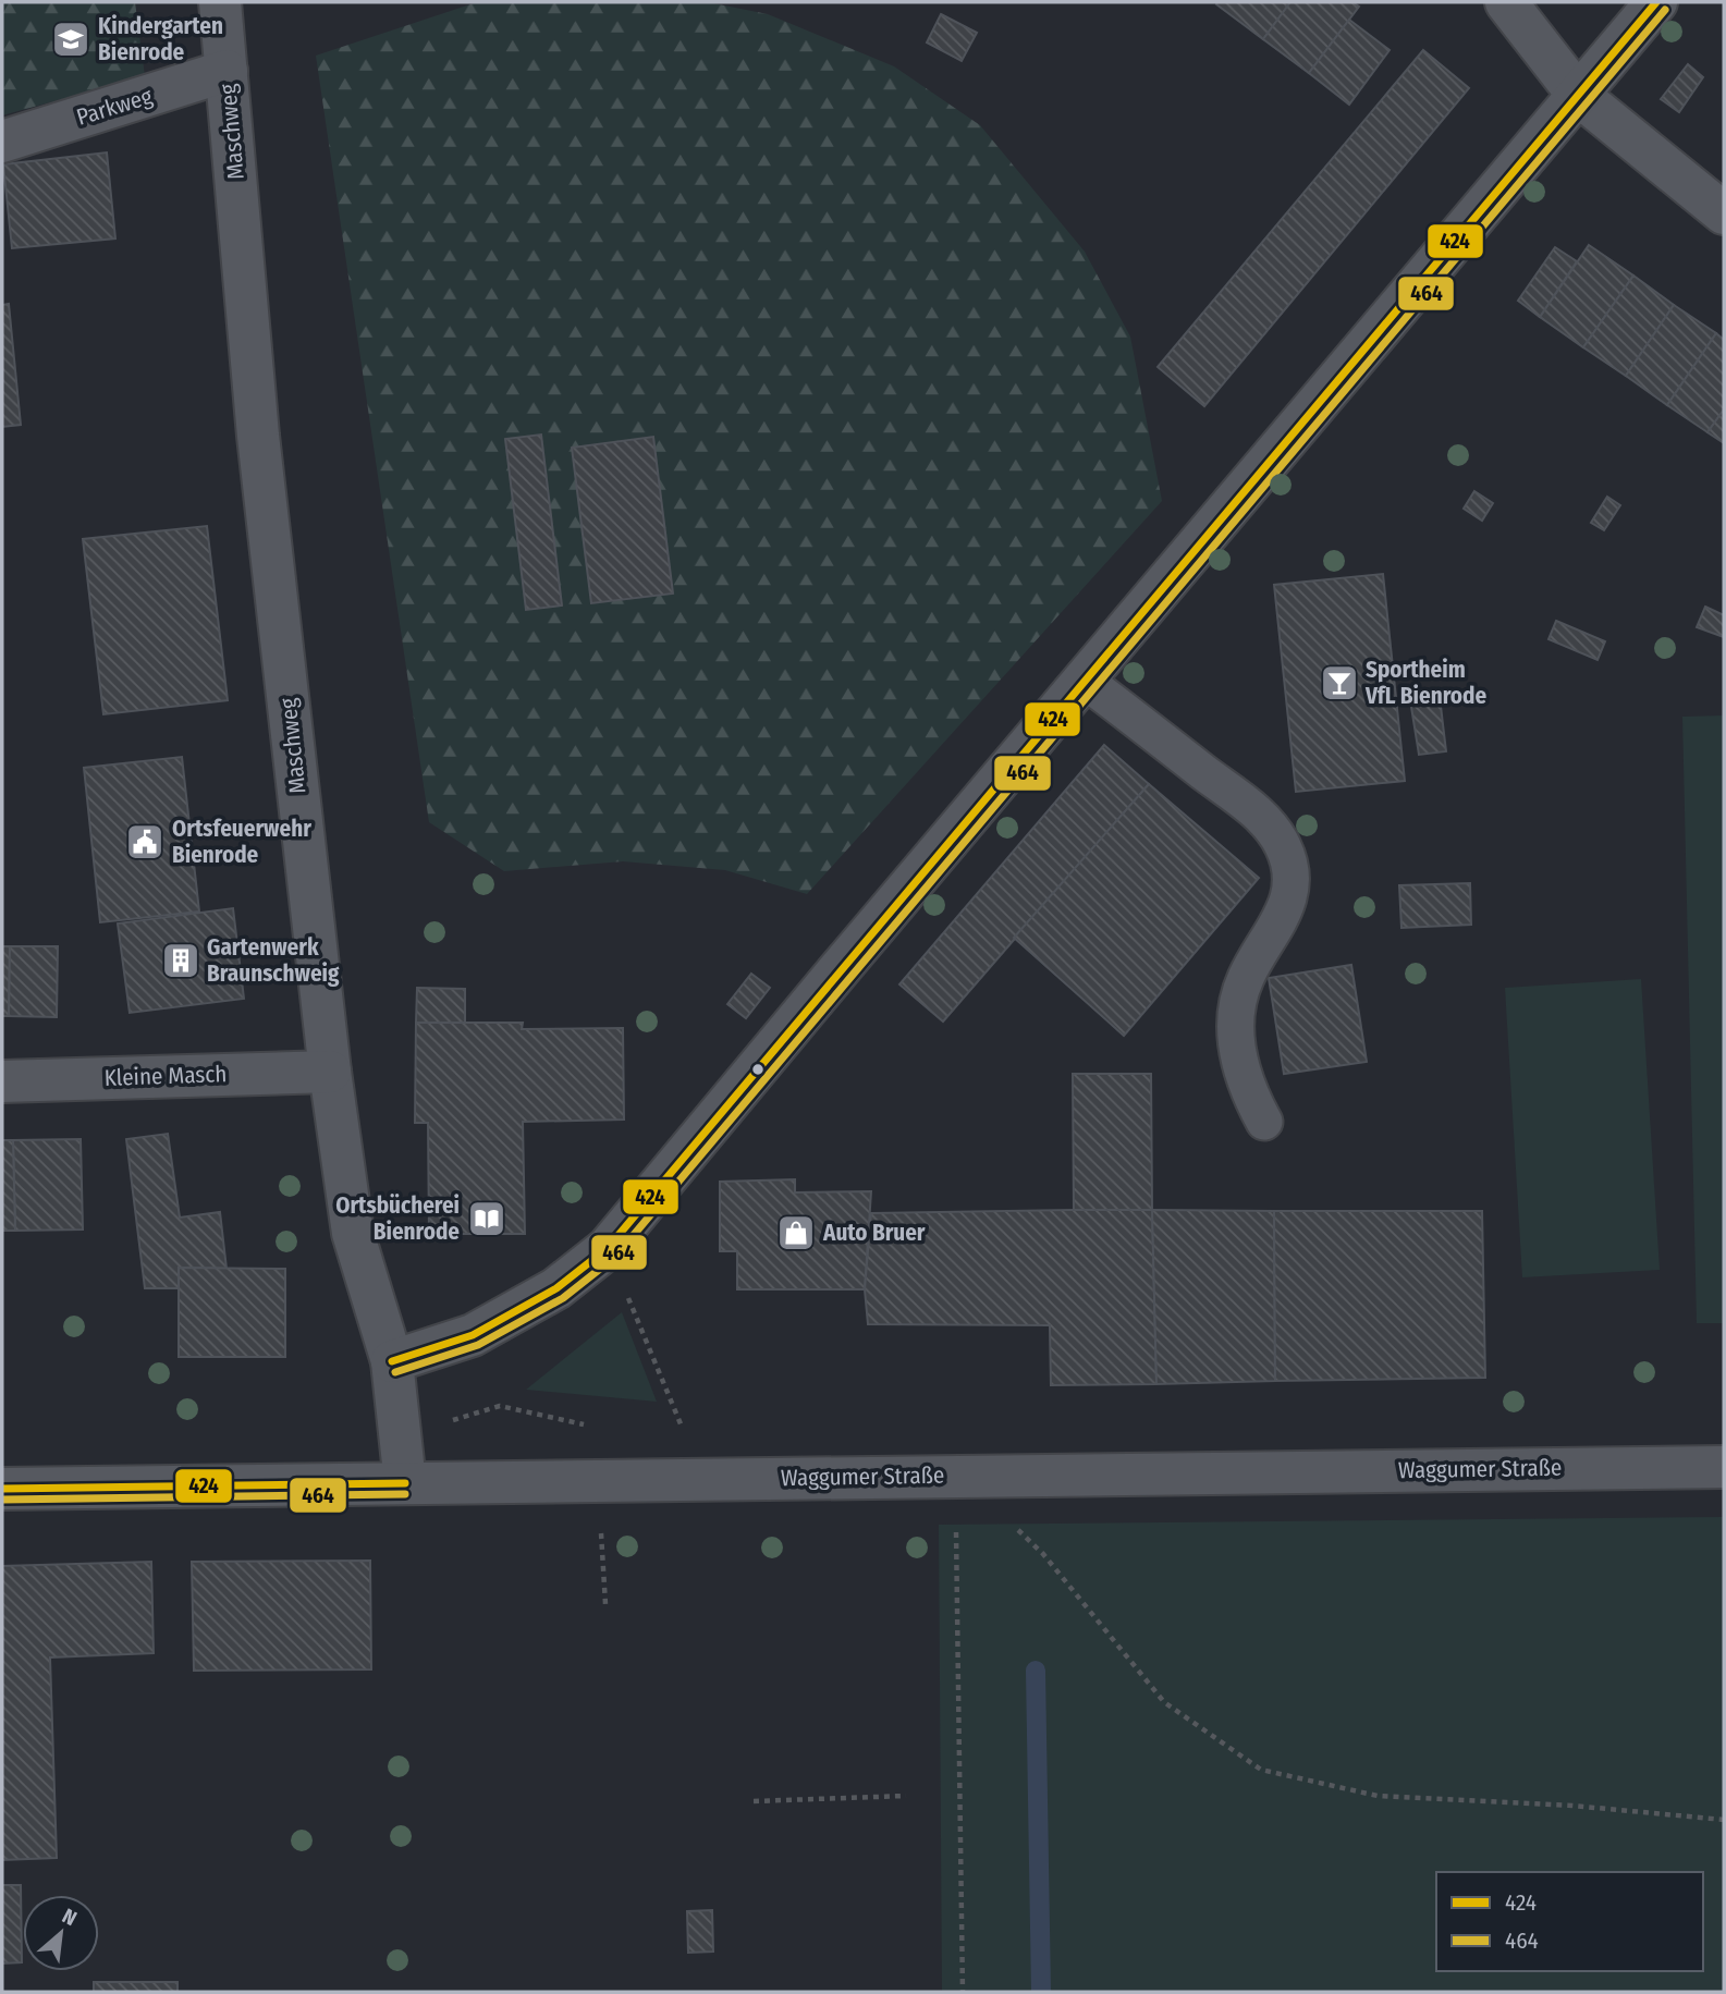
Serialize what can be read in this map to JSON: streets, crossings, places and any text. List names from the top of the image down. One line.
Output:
{"streets":{"street":["Parkweg","Maschweg","Kleine Masch","Waggumer Straße"]},"crossings":[["Parkweg","Maschweg"],["Maschweg","Kleine Masch"],["Maschweg","Waggumer Straße"]],"places":{"school or university":["Kindergarten Bienrode"],"bar":["Sportheim VfL Bienrode"],"public building":["Ortsfeuerwehr Bienrode"],"building":["Gartenwerk Braunschweig"],"library":["Ortsbücherei Bienrode"],"shop":["Auto Bruer"]},"lines":["transit line 424","transit line 464"],"legend":["424","464"],"north":"top right"}
